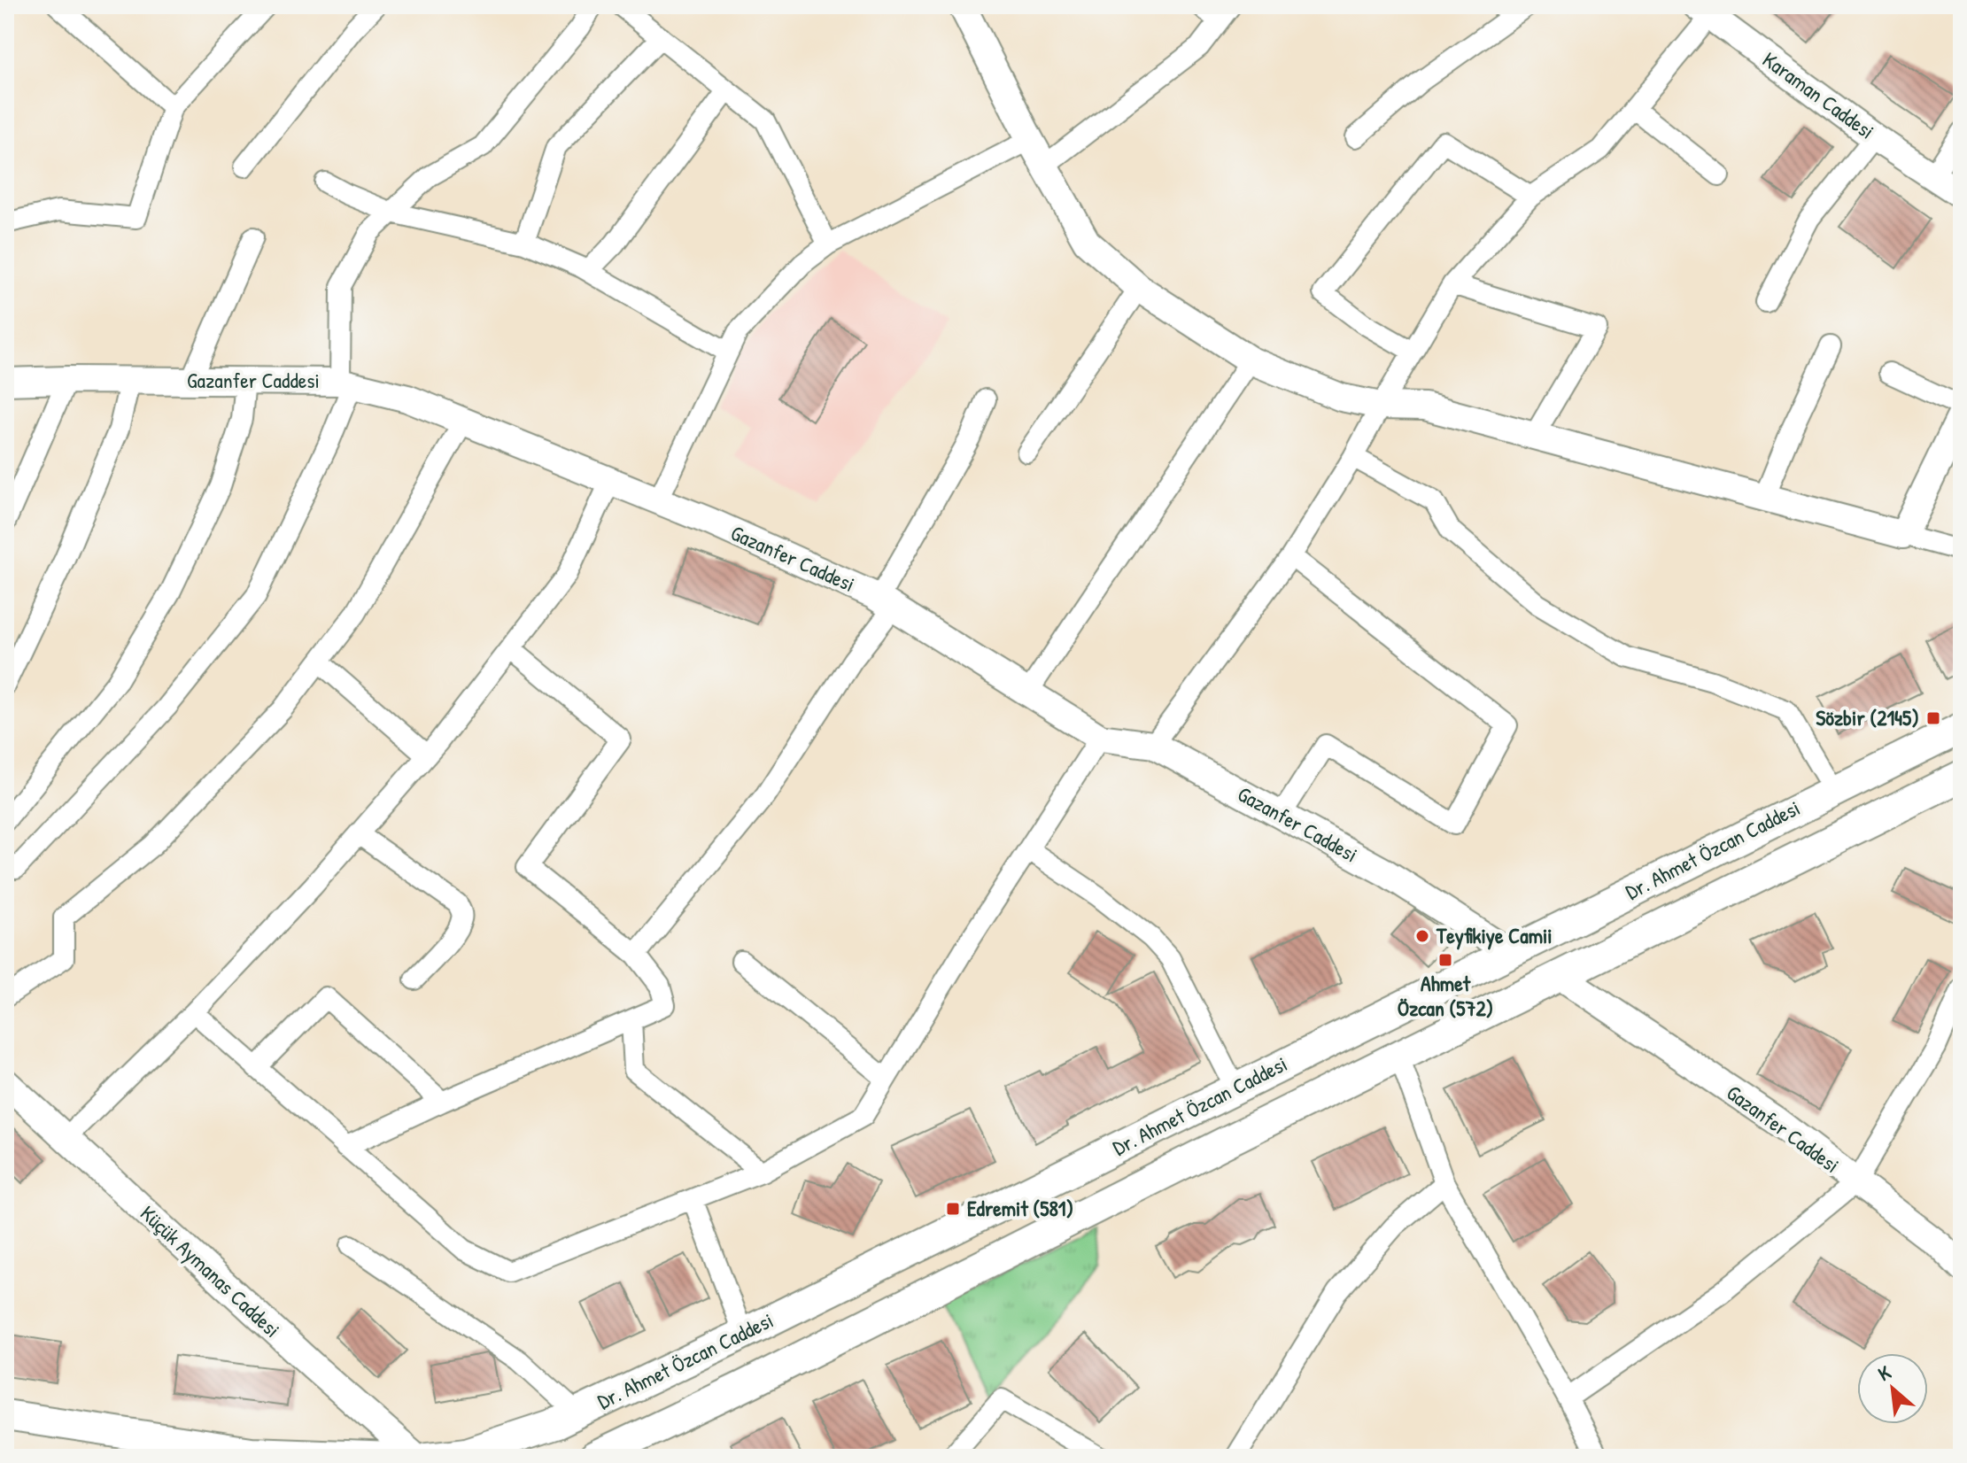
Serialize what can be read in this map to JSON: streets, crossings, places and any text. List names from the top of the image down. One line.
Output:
{"streets":{"main road":["Dr. Ahmet Özcan Caddesi"],"street":["Karaman Caddesi","Gazanfer Caddesi","Küçük Aymanas Caddesi"]},"crossings":[["Gazanfer Caddesi","Dr. Ahmet Özcan Caddesi"]],"places":{"transit":["Sözbir (2145)","Ahmet Özcan (572)","Edremit (581)"],"other":["Teyfikiye Camii"]},"north":"top left"}
